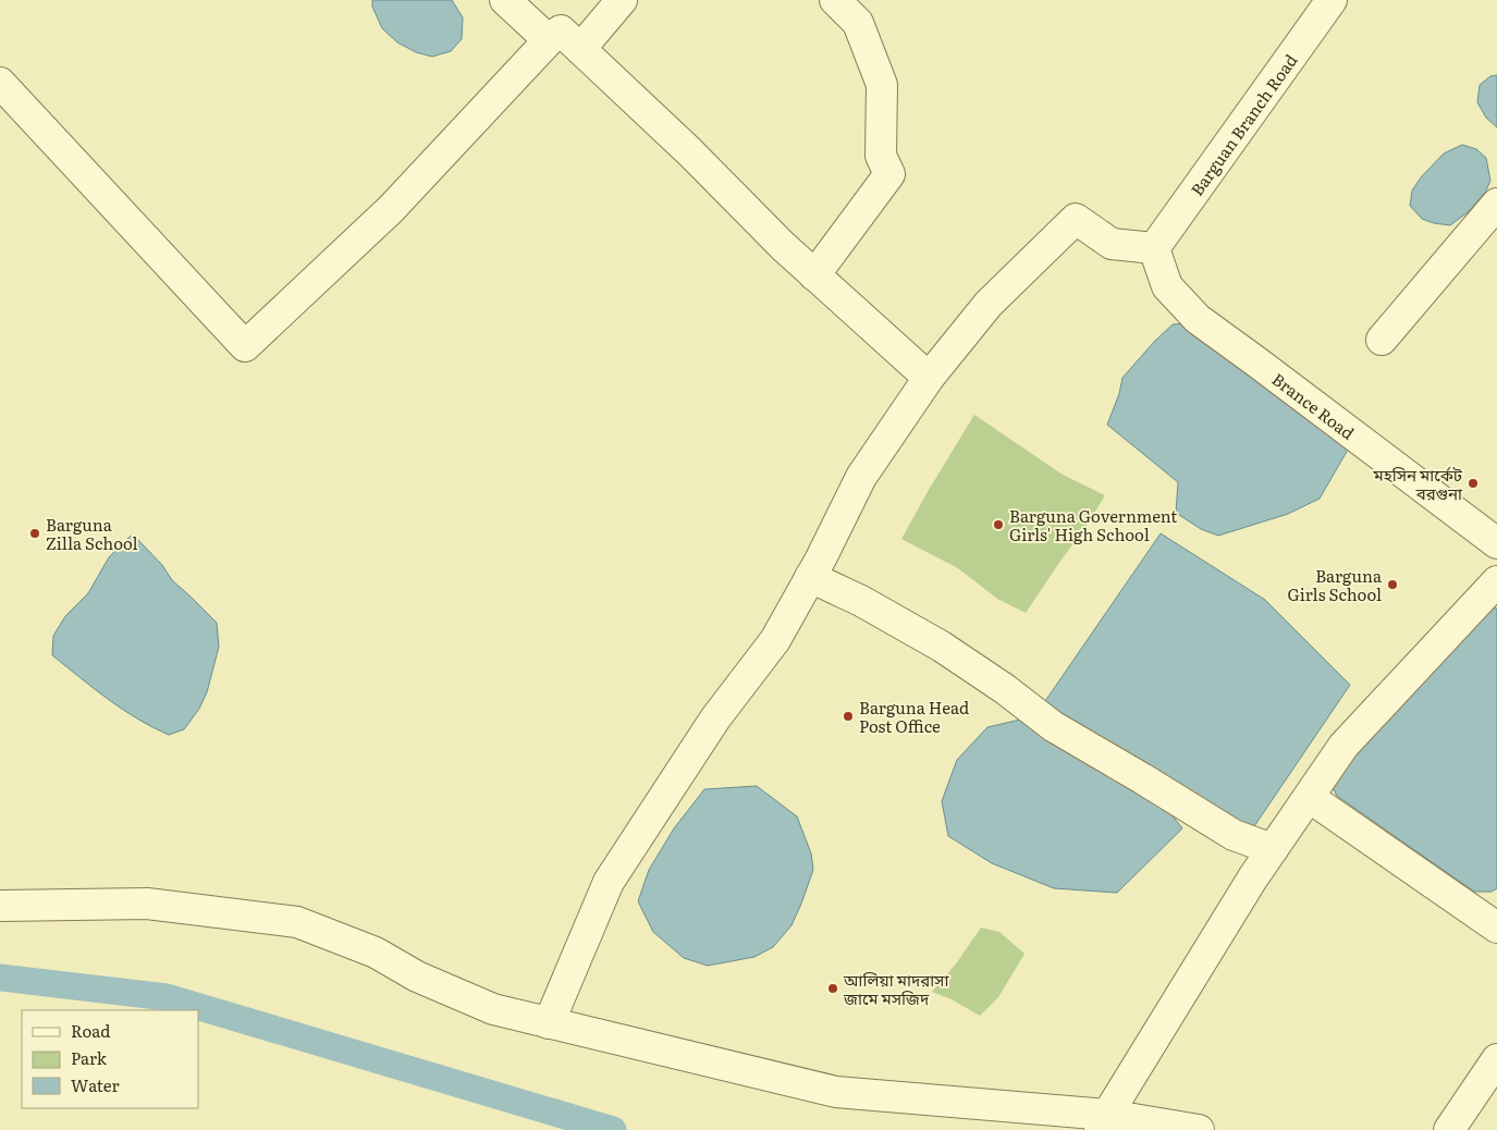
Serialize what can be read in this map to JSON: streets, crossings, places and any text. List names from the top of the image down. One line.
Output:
{"streets":{"street":["Barguan Branch Road","Brance Road"]},"crossings":[["Barguan Branch Road","Brance Road"]],"places":["মহসিন মার্কেট বরগুনা","Barguna Government Girls' High School","Barguna Zilla School","Barguna Girls School","Barguna Head Post Office","আলিয়া মাদরাসা জামে মসজিদ"],"legend":["Road","Park","Water"]}
